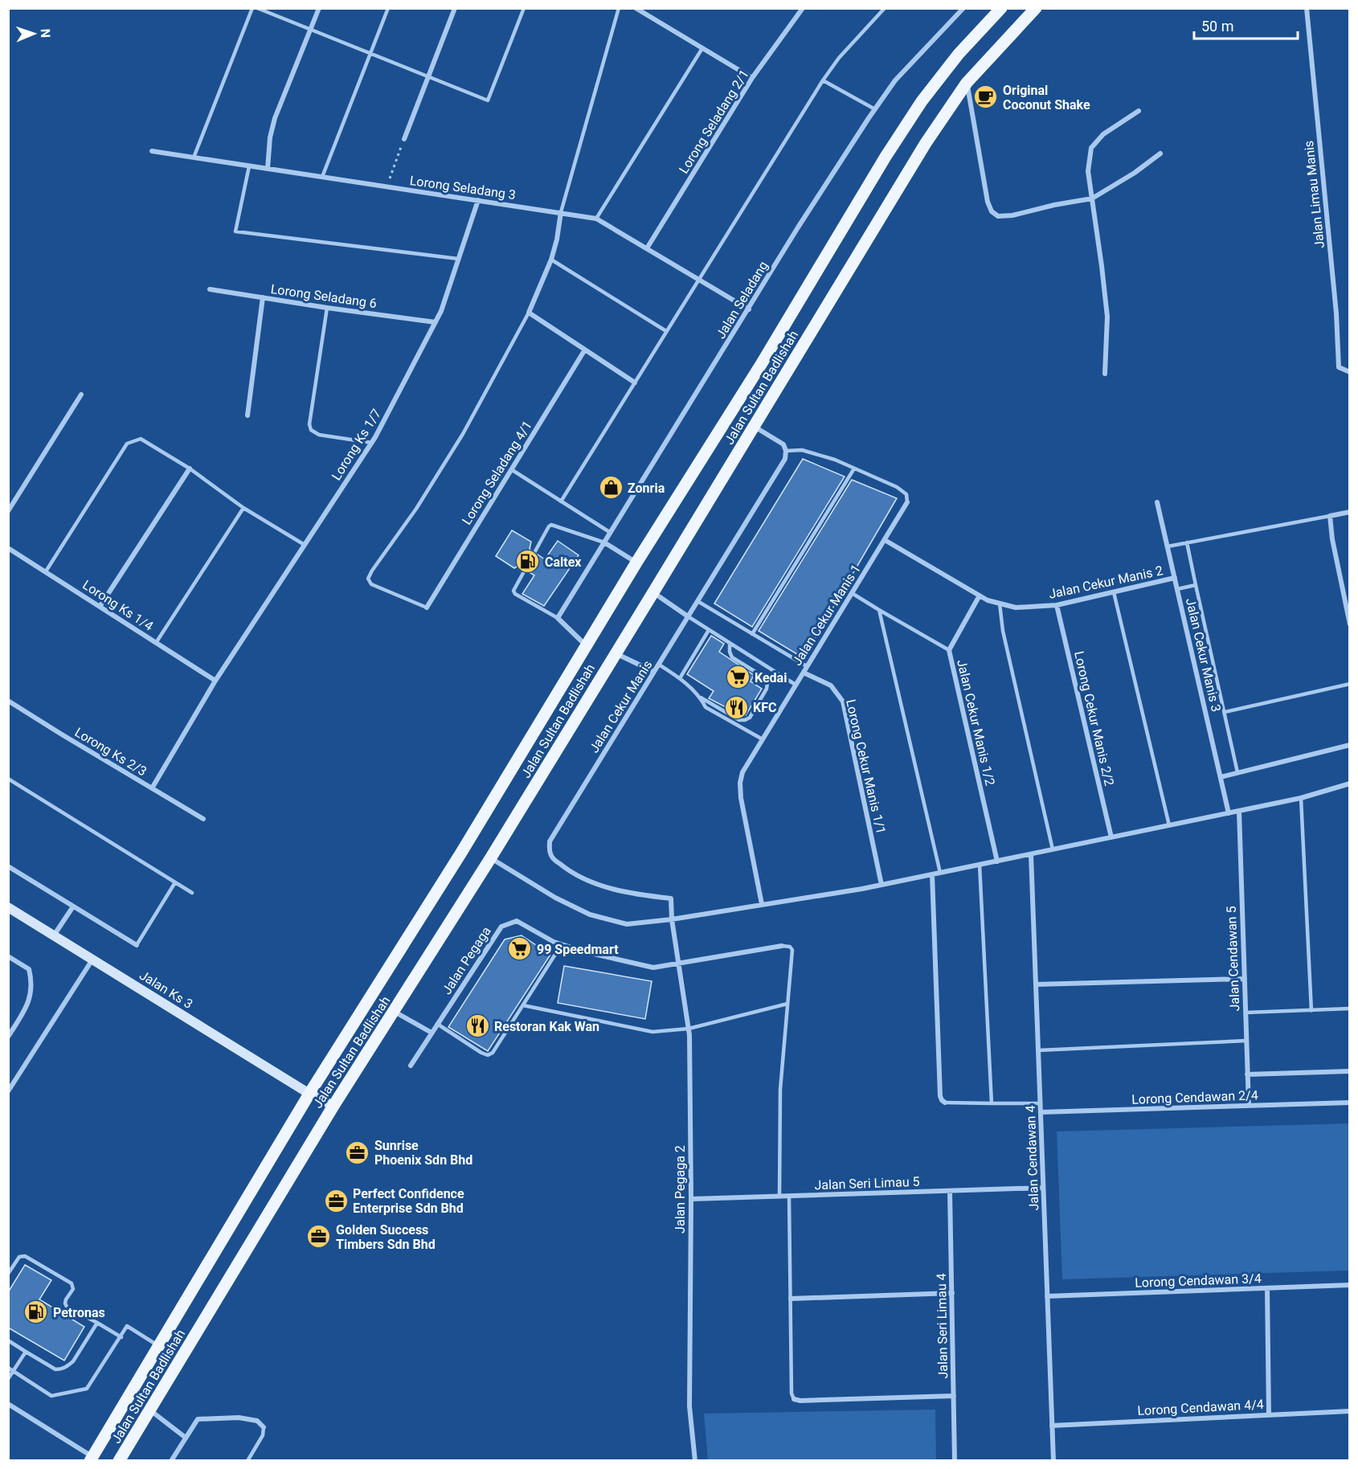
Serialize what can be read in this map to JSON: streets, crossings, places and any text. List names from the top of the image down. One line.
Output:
{"streets":{"main road":["Jalan Sultan Badlishah"],"street":["Lorong Seladang 2/1","Lorong Seladang 3","Jalan Limau Manis","Lorong Seladang 6","Jalan Seladang","Lorong Ks 1/7","Lorong Seladang 4/1","Jalan Cekur Manis 2","Lorong Ks 1/4","Jalan Cekur Manis 1","Jalan Cekur Manis 3","Jalan Cekur Manis","Lorong Cekur Manis 2/2","Jalan Cekur Manis 1/2","Lorong Ks 2/3","Lorong Cekur Manis 1/1","Jalan Cendawan 5","Jalan Pegaga","Jalan Ks 3","Lorong Cendawan 2/4","Jalan Cendawan 4","Jalan Seri Limau 5","Jalan Pegaga 2","Lorong Cendawan 3/4","Jalan Seri Limau 4","Lorong Cendawan 4/4"]},"crossings":[["Lorong Seladang 2/1","Lorong Seladang 3"],["Lorong Seladang 3","Jalan Seladang"],["Lorong Seladang 3","Lorong Ks 1/7"],["Lorong Seladang 6","Lorong Ks 1/7"],["Jalan Sultan Badlishah","Jalan Ks 3"],["Lorong Ks 1/7","Lorong Ks 1/4"],["Lorong Ks 1/7","Lorong Ks 2/3"],["Jalan Cekur Manis 2","Jalan Cekur Manis 1"],["Jalan Cekur Manis 2","Jalan Cekur Manis 3"],["Jalan Cekur Manis 2","Lorong Cekur Manis 2/2"],["Jalan Cekur Manis 2","Jalan Cekur Manis 1/2"],["Jalan Cekur Manis 1","Lorong Cekur Manis 1/1"],["Jalan Cekur Manis","Jalan Pegaga 2"],["Jalan Cendawan 5","Lorong Cendawan 2/4"],["Jalan Pegaga","Jalan Pegaga 2"],["Lorong Cendawan 2/4","Jalan Cendawan 4"],["Jalan Cendawan 4","Jalan Seri Limau 5"],["Jalan Cendawan 4","Lorong Cendawan 3/4"],["Jalan Cendawan 4","Lorong Cendawan 4/4"],["Jalan Seri Limau 5","Jalan Pegaga 2"],["Jalan Seri Limau 5","Jalan Seri Limau 4"]],"places":{"cafe":["Original Coconut Shake"],"shop":["Zonria"],"fuel station":["Caltex","Petronas"],"supermarket":["Kedai","99 Speedmart"],"restaurant":["KFC","Restoran Kak Wan"],"office":["Sunrise Phoenix Sdn Bhd","Perfect Confidence Enterprise Sdn Bhd","Golden Success Timbers Sdn Bhd"]},"scale_bar":"50 m","north":"right"}
